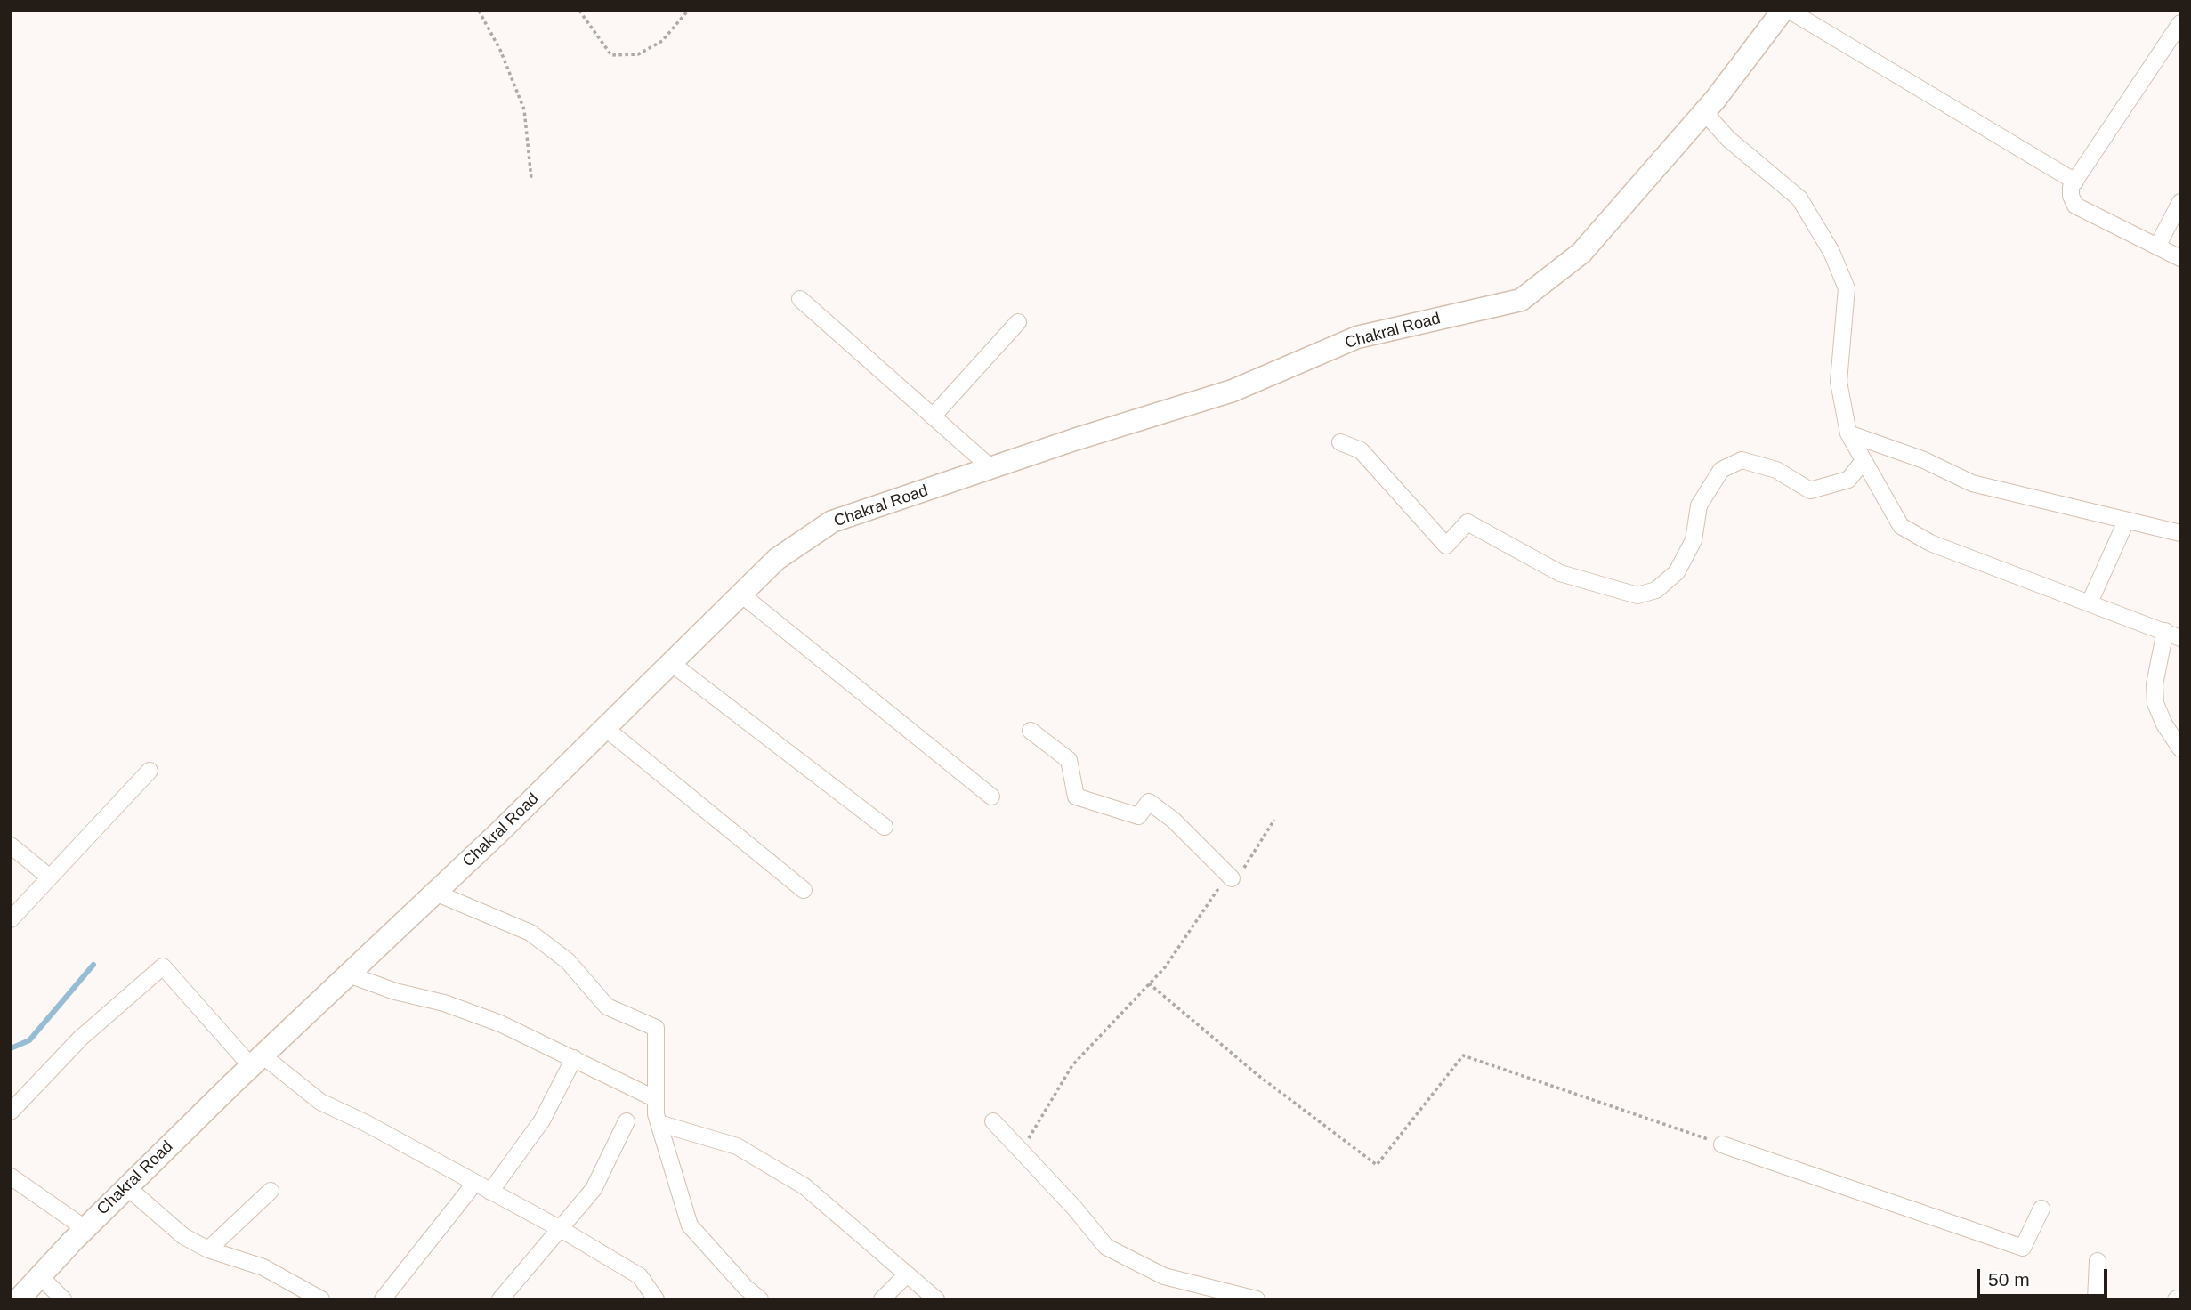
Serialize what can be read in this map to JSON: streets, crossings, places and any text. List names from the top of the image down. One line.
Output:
{"streets":{"street":["Chakral Road"]},"scale_bar":"50 m"}
